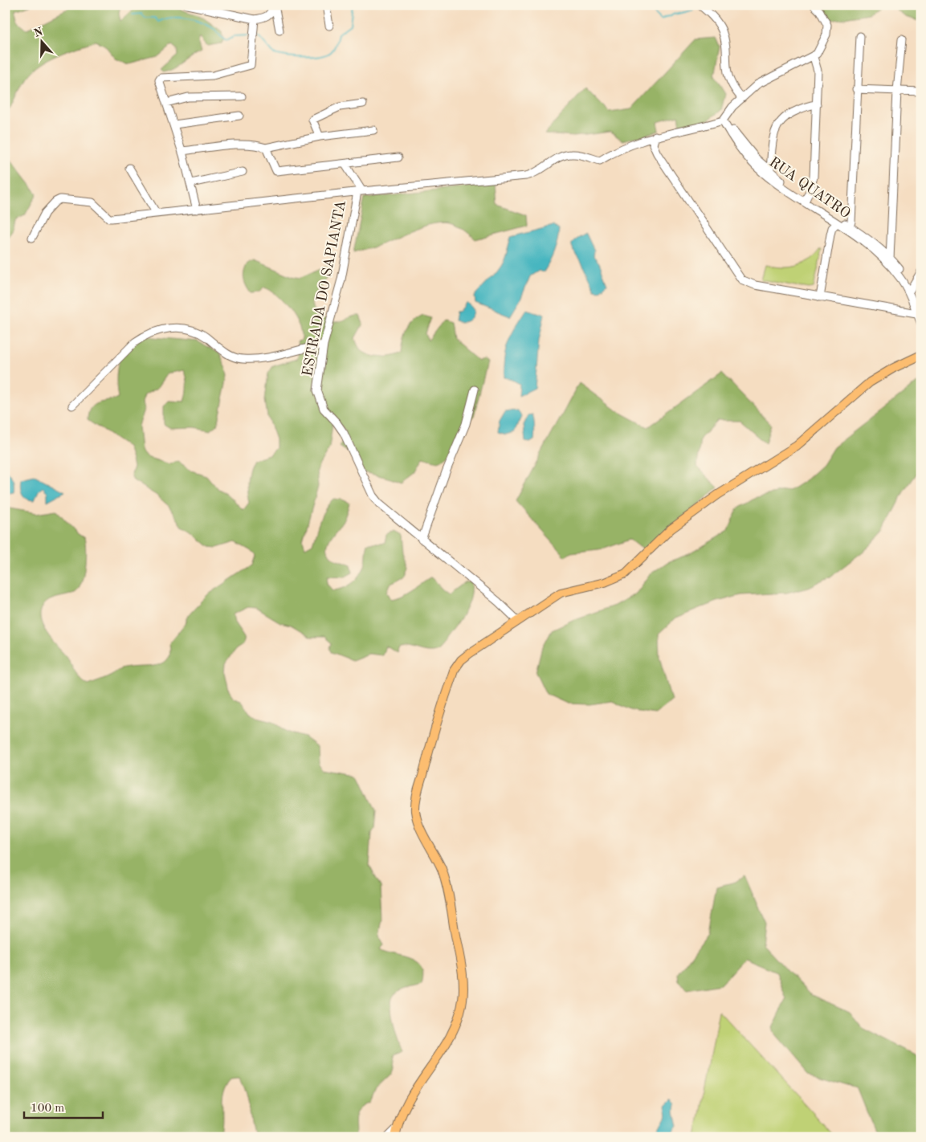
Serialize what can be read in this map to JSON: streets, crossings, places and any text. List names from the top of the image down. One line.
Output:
{"streets":{"street":["RUA QUATRO","ESTRADA DO SAPIANTA"]},"crossings":[["RUA QUATRO","ESTRADA DO SAPIANTA"]],"scale_bar":"100 m","north":"top"}
